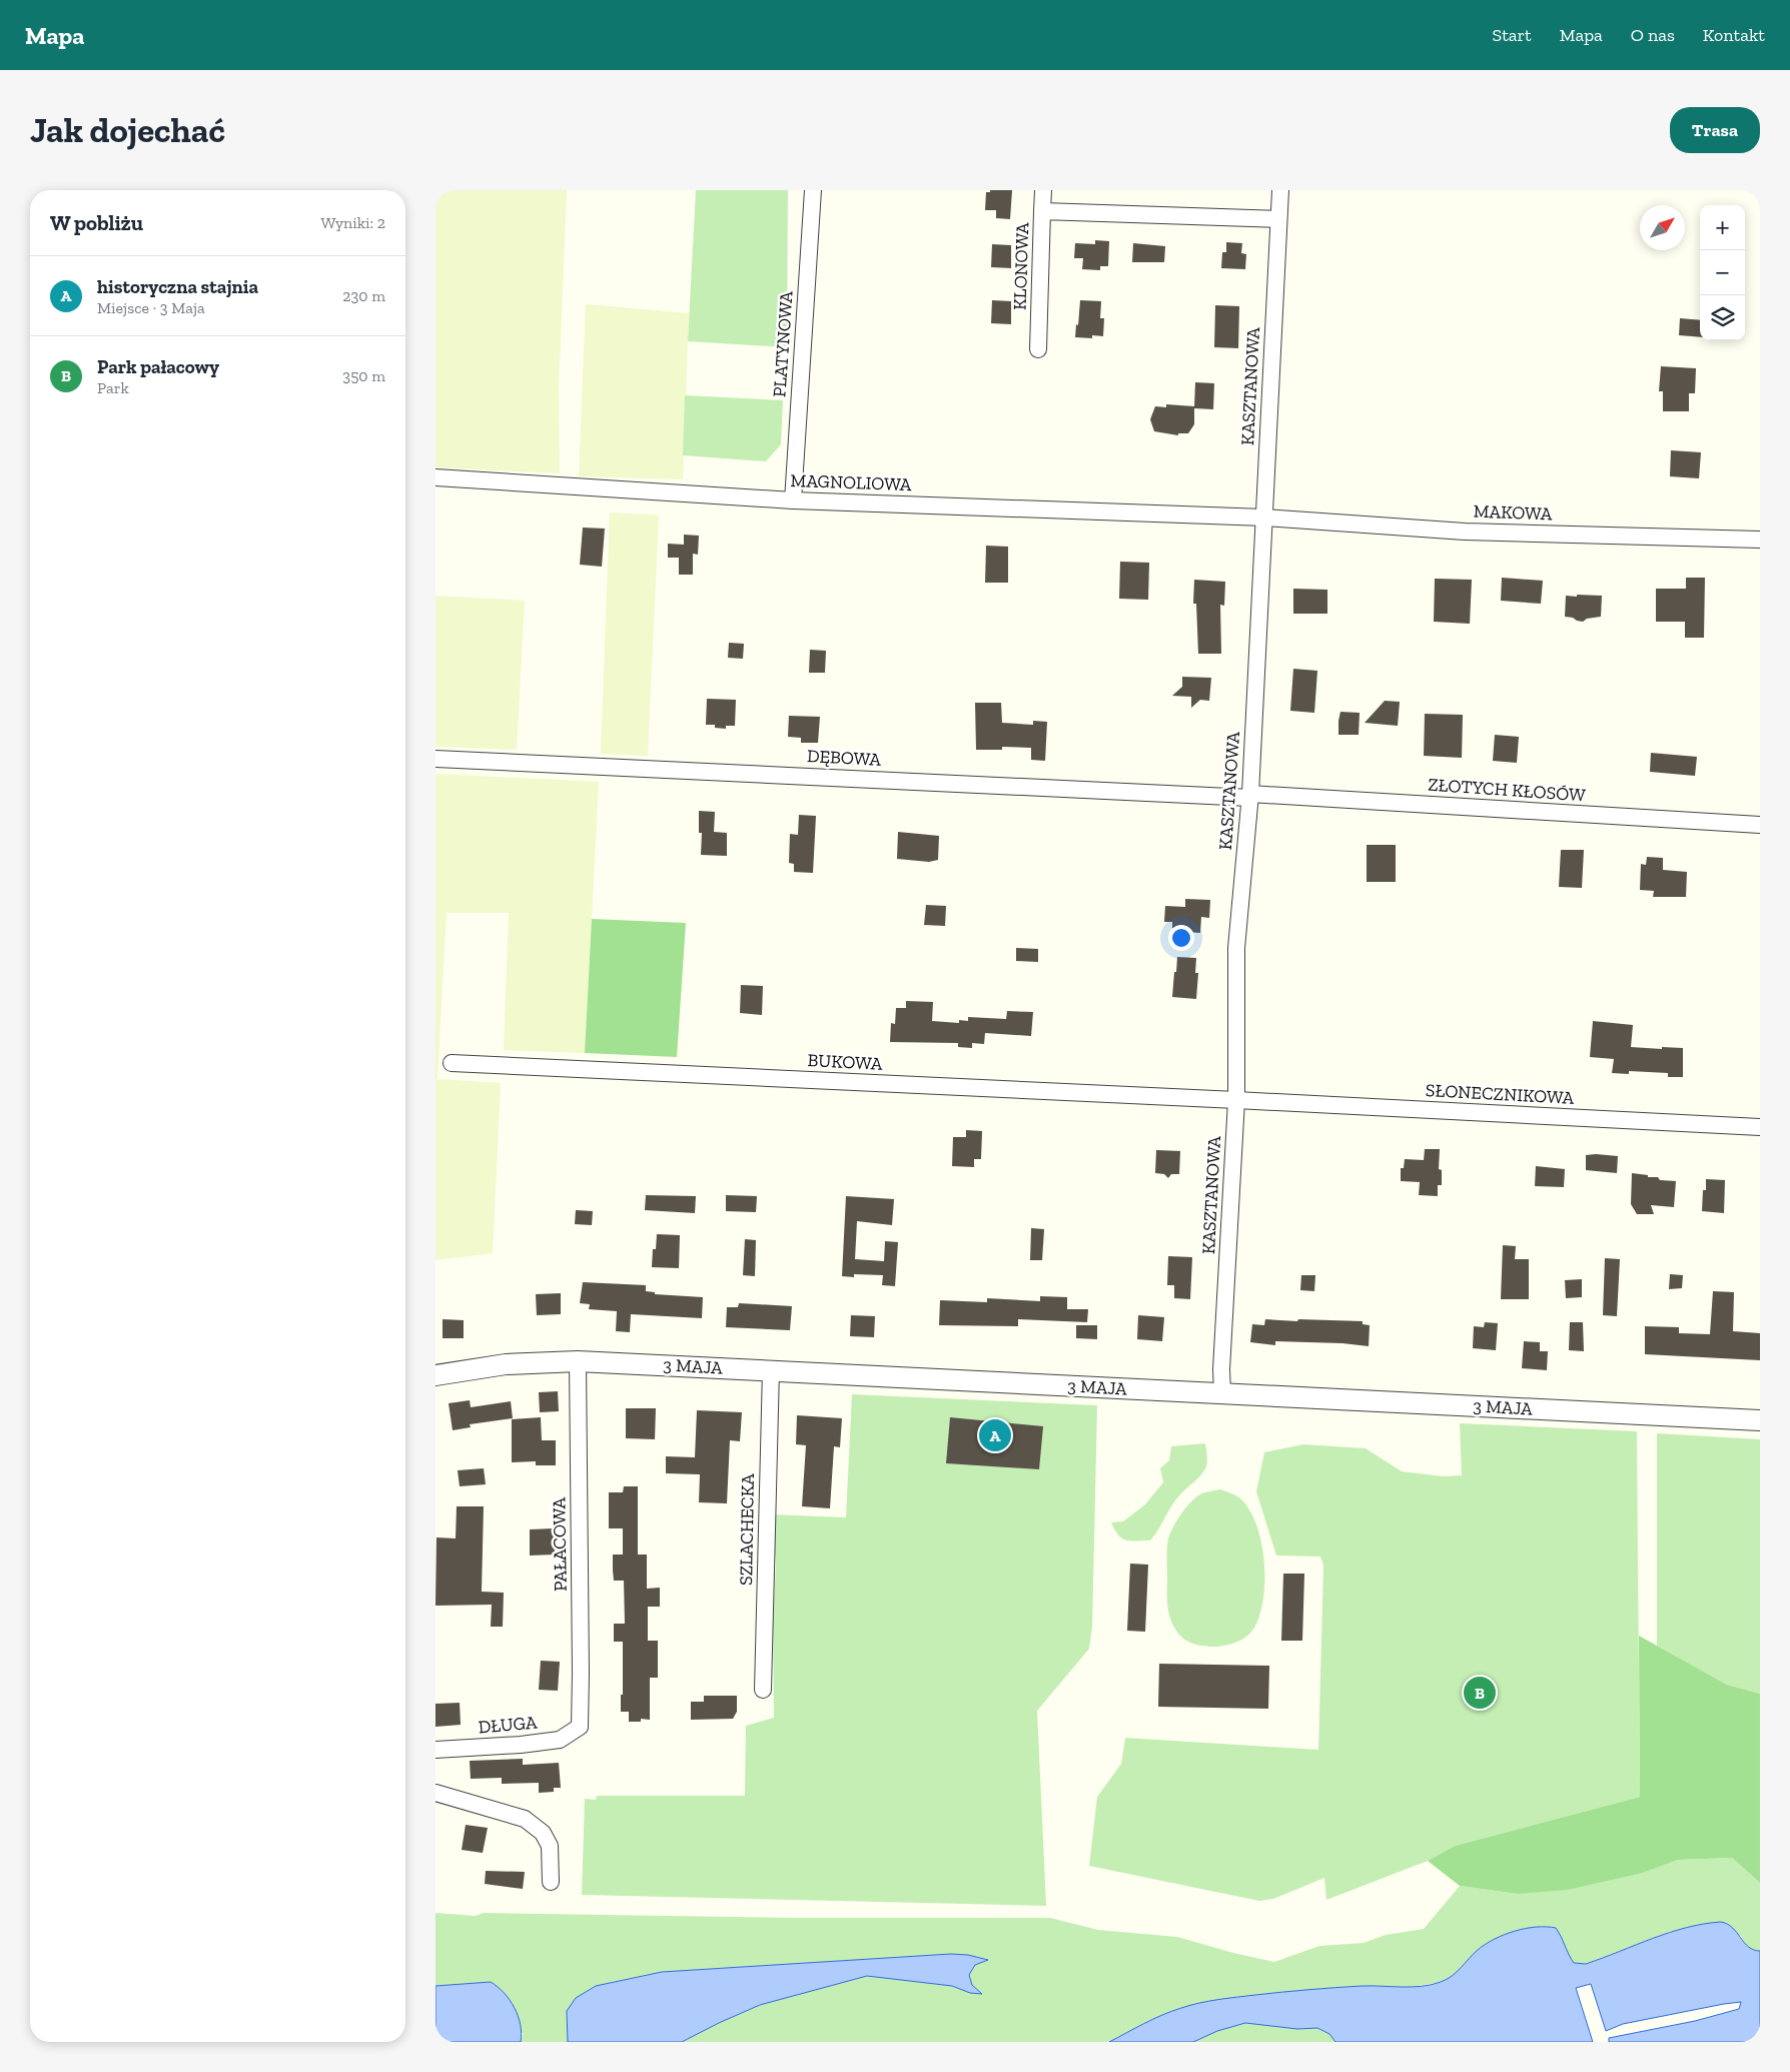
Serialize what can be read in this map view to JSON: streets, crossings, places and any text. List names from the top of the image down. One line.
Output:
{"streets":{"street":["KLONOWA","PLATYNOWA","KASZTANOWA","MAGNOLIOWA","MAKOWA","DĘBOWA","ZŁOTYCH KŁOSÓW","BUKOWA","SŁONECZNIKOWA","3 MAJA","SZLACHECKA","PAŁACOWA","DŁUGA"]},"crossings":[["KLONOWA","KASZTANOWA"],["PLATYNOWA","MAGNOLIOWA"],["KASZTANOWA","MAGNOLIOWA"],["KASZTANOWA","MAKOWA"],["KASZTANOWA","DĘBOWA"],["KASZTANOWA","ZŁOTYCH KŁOSÓW"],["KASZTANOWA","BUKOWA"],["KASZTANOWA","SŁONECZNIKOWA"],["KASZTANOWA","3 MAJA"],["MAGNOLIOWA","MAKOWA"],["DĘBOWA","ZŁOTYCH KŁOSÓW"],["BUKOWA","SŁONECZNIKOWA"],["3 MAJA","SZLACHECKA"],["3 MAJA","PAŁACOWA"],["PAŁACOWA","DŁUGA"]],"north":"top right","page":{"header":"Mapa","nav":["Start","Mapa","O nas","Kontakt"],"buttons":"Trasa","title":"Jak dojechać","heading":["W pobliżu","Wyniki: 2"],"map_buttons":["+","−"],"list":[{"mark":"A","name":"historyczna stajnia","note":"Miejsce · 3 Maja","value":"230 m"},{"mark":"B","name":"Park pałacowy","note":"Park","value":"350 m"}],"pins":["A","B"]}}
